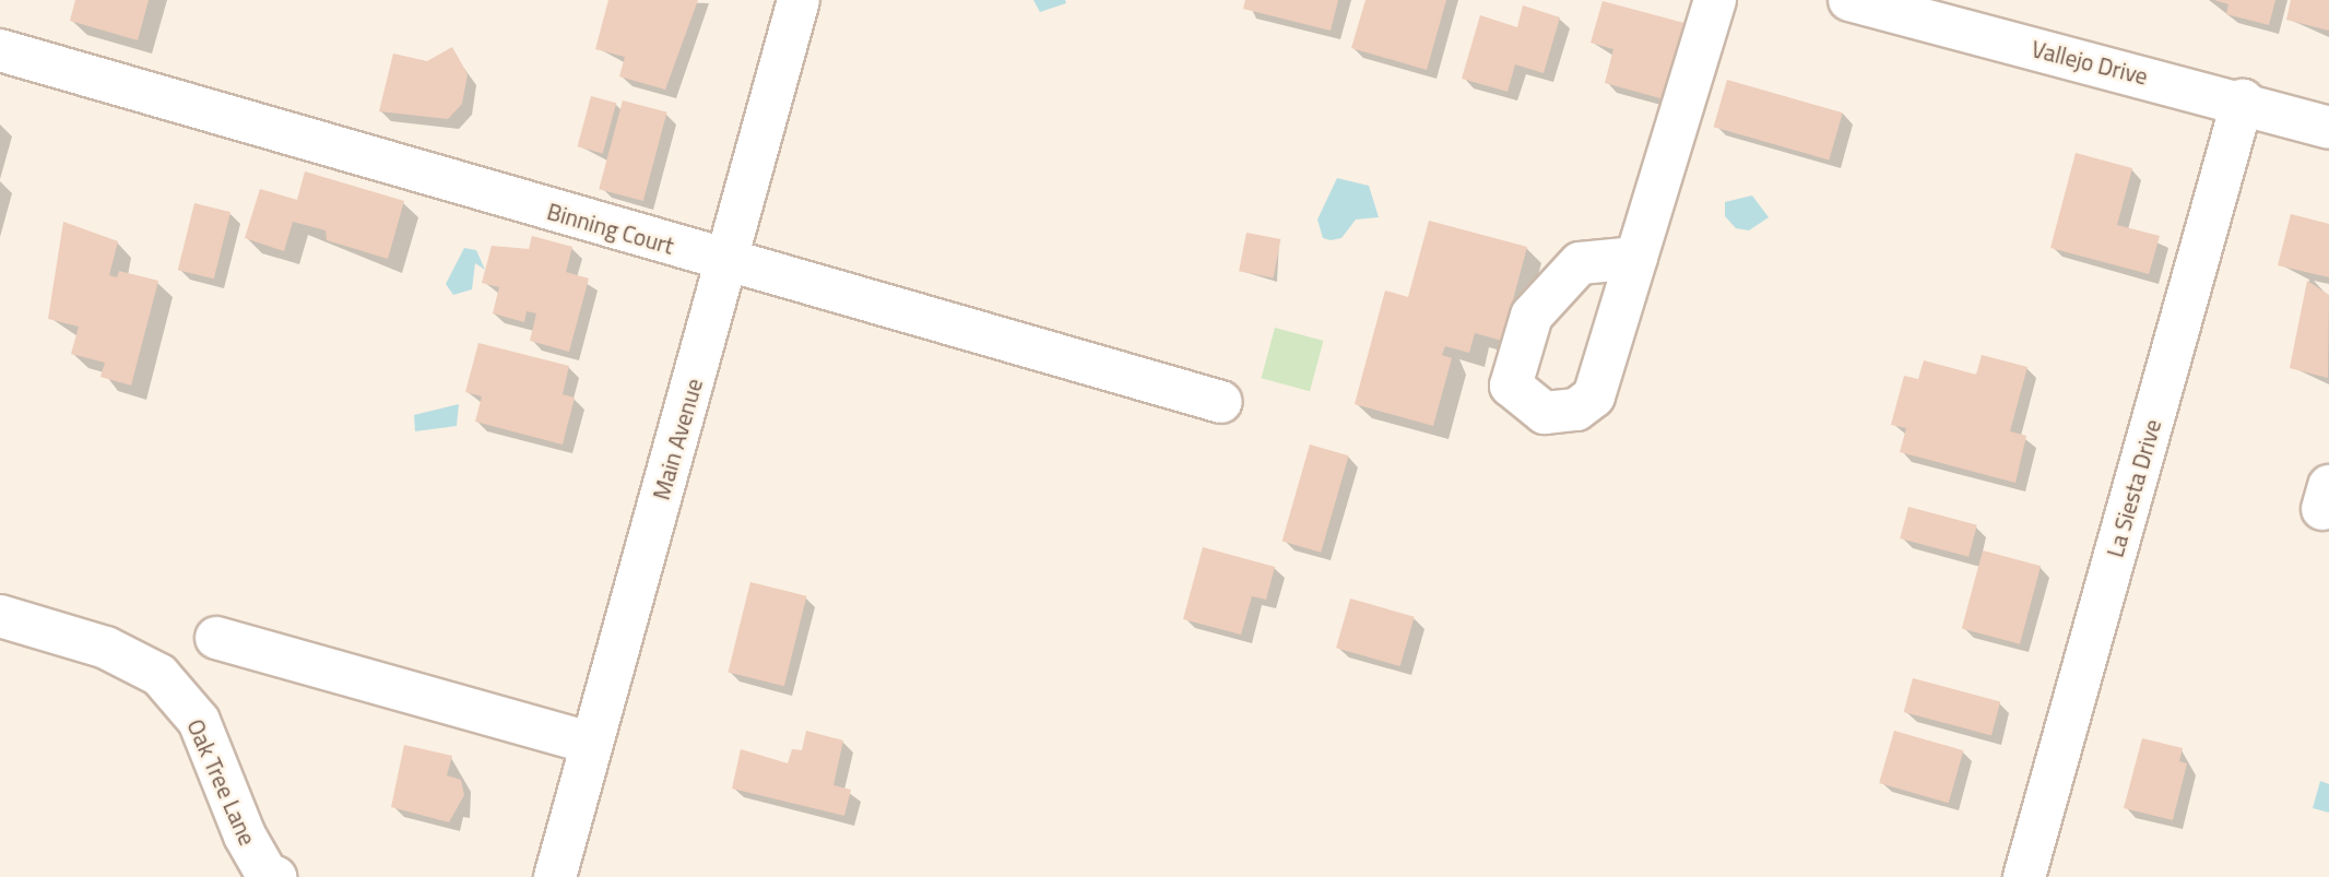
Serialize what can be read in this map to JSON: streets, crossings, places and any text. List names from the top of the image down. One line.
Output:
{"streets":{"street":["Vallejo Drive","Binning Court","Main Avenue","La Siesta Drive","Oak Tree Lane"]},"crossings":[["Vallejo Drive","La Siesta Drive"],["Binning Court","Main Avenue"]]}
